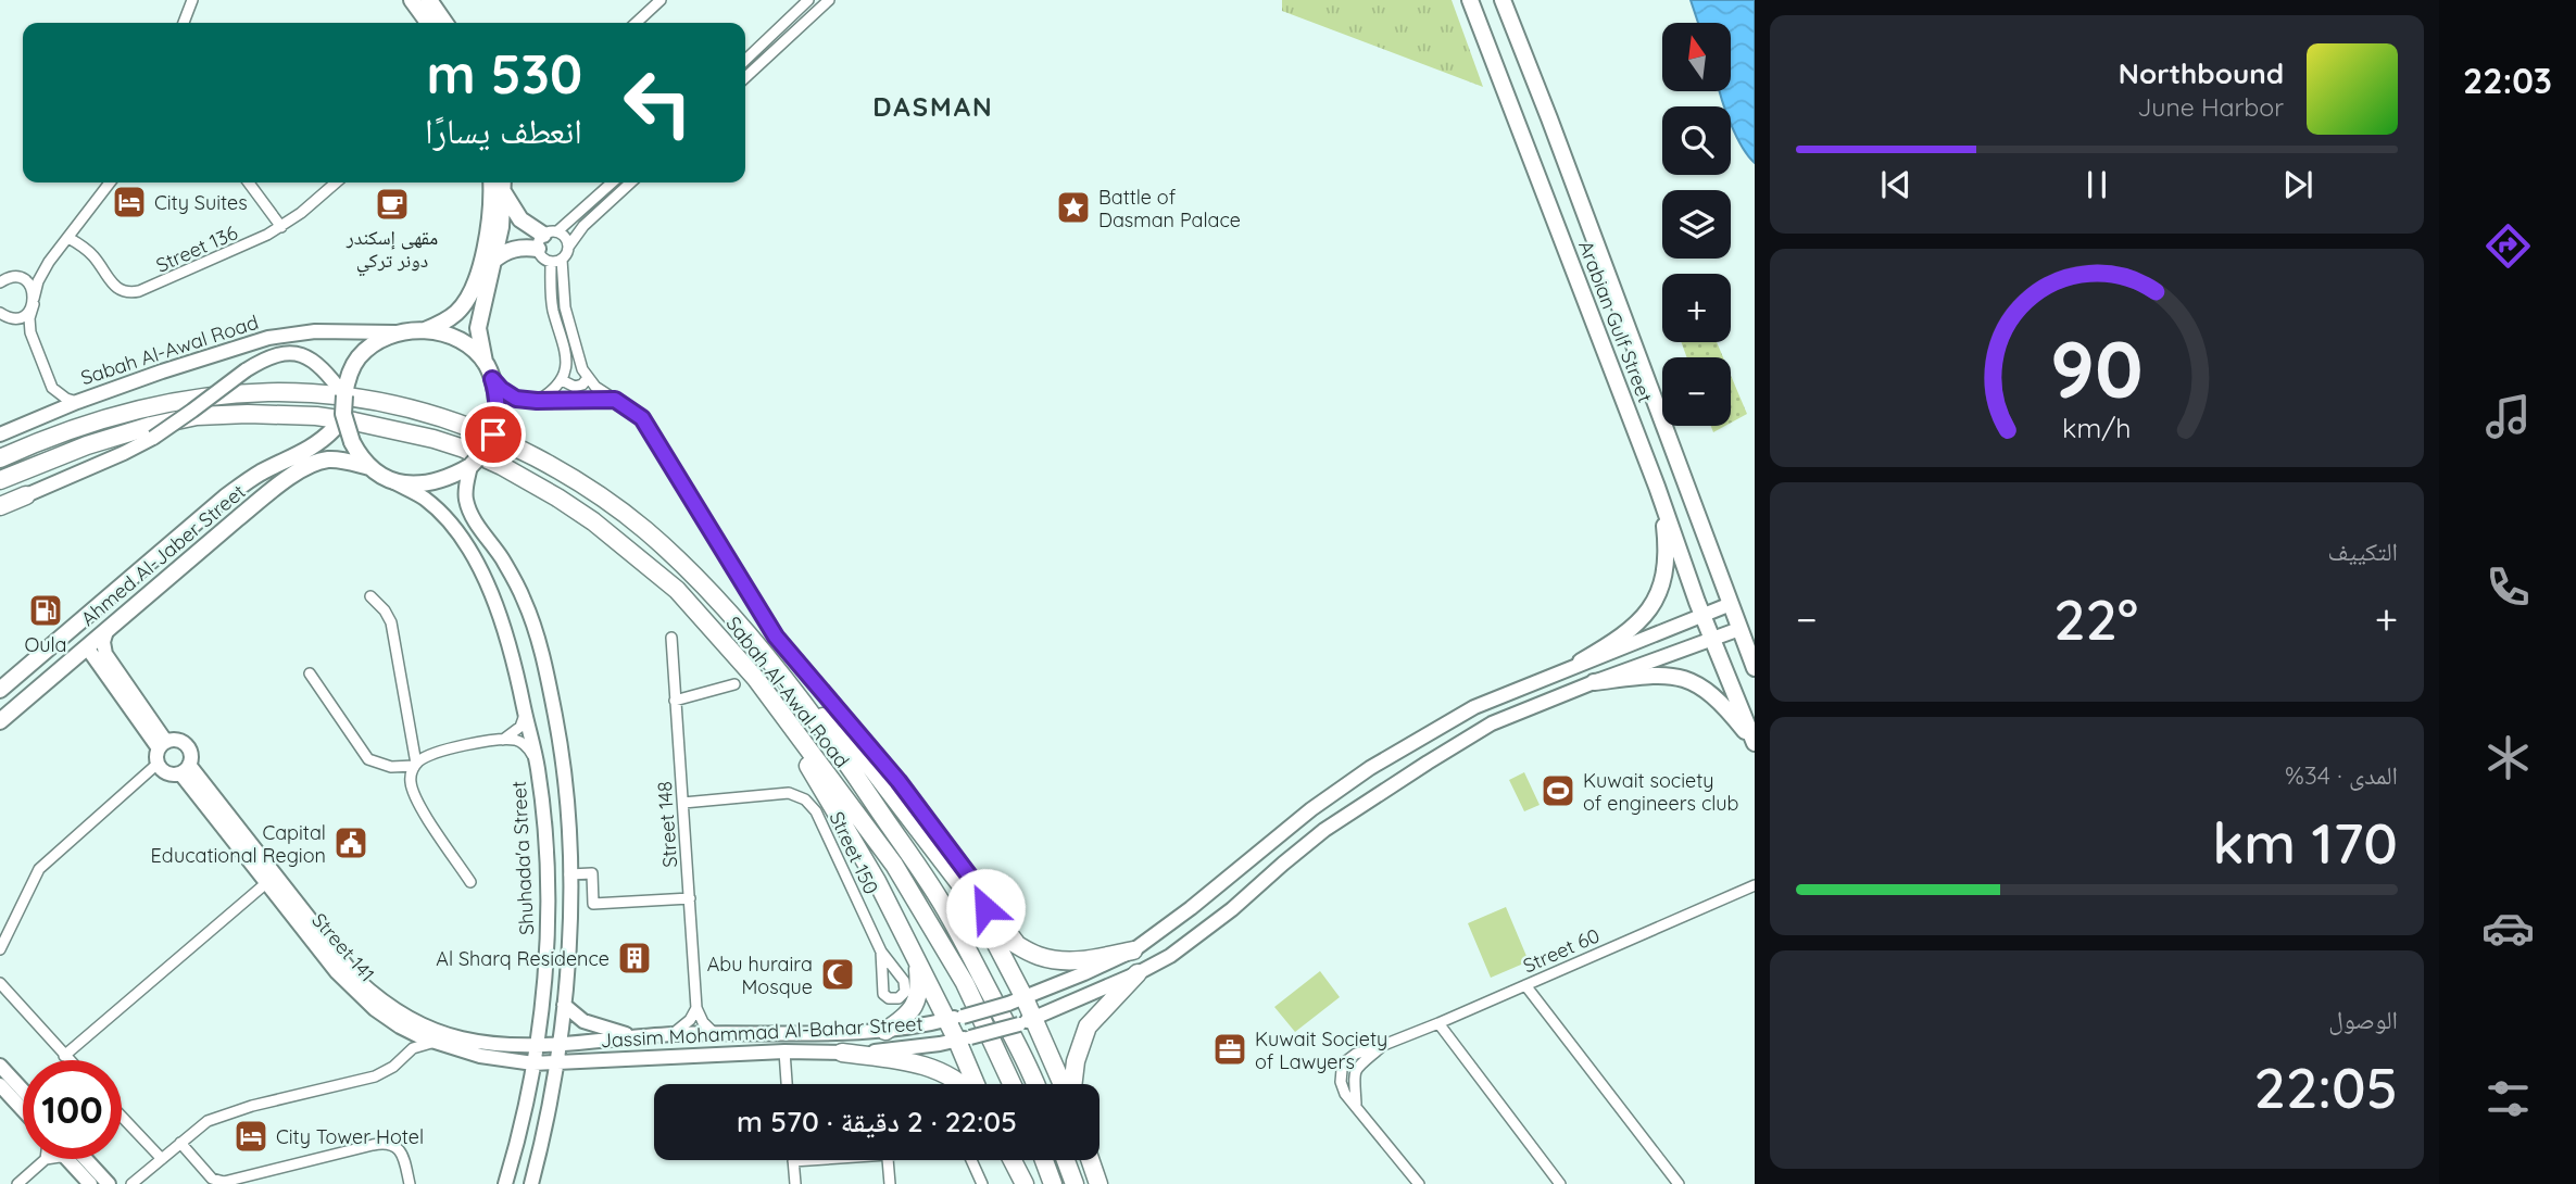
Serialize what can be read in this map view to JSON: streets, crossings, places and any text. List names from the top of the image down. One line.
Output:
{"streets":{"highway":["Sabah Al-Awal Road"],"main road":["Arabian Gulf Street","Ahmed Al-Jaber Street","Shuhada'a Street","Street 141","Jassim Mohammad Al-Bahar Street"],"street":["Street 136","Street 148","Street 150","Street 60"]},"crossings":[["Arabian Gulf Street","Jassim Mohammad Al-Bahar Street"],["Sabah Al-Awal Road","Ahmed Al-Jaber Street"],["Sabah Al-Awal Road","Shuhada'a Street"],["Ahmed Al-Jaber Street","Shuhada'a Street"],["Street 148","Street 150"],["Shuhada'a Street","Street 141"],["Shuhada'a Street","Jassim Mohammad Al-Bahar Street"],["Street 141","Jassim Mohammad Al-Bahar Street"]],"districts":["DASMAN"],"places":{"hotel":["City Suites","City Tower Hotel"],"cafe":["مقهى إسكندر دونر تركي"],"place":["Battle of Dasman Palace"],"fuel station":["Oula"],"sports":["Kuwait society of engineers club"],"public building":["Capital Educational Region"],"building":["Al Sharq Residence"],"mosque":["Abu huraira Mosque"],"office":["Kuwait Society of Lawyers"]},"north":"top","page":{"tabs":"22:03","map_buttons":["+","−"],"turn":["530 m","انعطف يسارًا"],"song":["Northbound","June Harbor"],"tile":["التكييف",["المدى · 34%","170 km"],["الوصول","22:05"]],"heat":["−","22°","+"],"limit":"100","trip":"22:05 · 2 دقيقة · 570 m","gauge":["90","km/h"]}}
